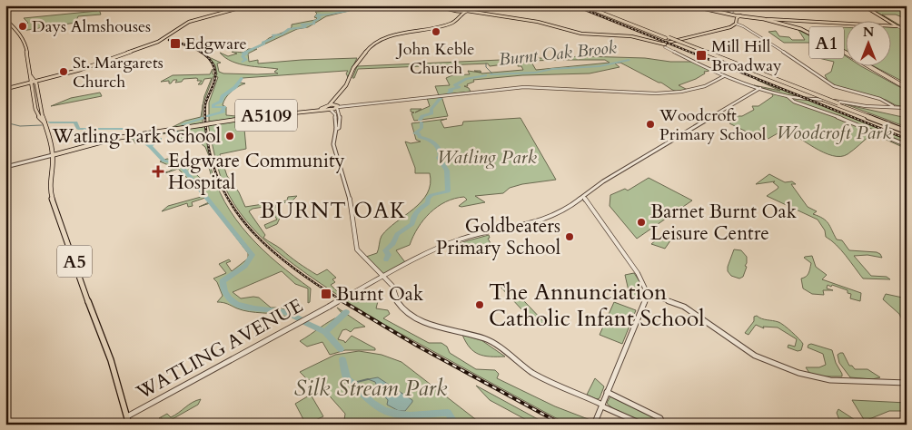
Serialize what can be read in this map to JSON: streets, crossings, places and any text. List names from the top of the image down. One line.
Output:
{"streets":{"highway":["A1"],"main road":["A5109","A5"],"street":["WATLING AVENUE"]},"crossings":[["A5109","A5"],["A5","WATLING AVENUE"]],"districts":["BURNT OAK"],"water":["Burnt Oak Brook"],"parks":["Woodcroft Park","Watling Park","Silk Stream Park"],"places":{"other":["Days Almshouses","John Keble Church","St. Margarets Church","Woodcroft Primary School","Watling Park School","Barnet Burnt Oak Leisure Centre","Goldbeaters Primary School","The Annunciation Catholic Infant School"],"transit":["Edgware","Mill Hill Broadway","Burnt Oak"],"health":["Edgware Community Hospital"]},"north":"top"}
